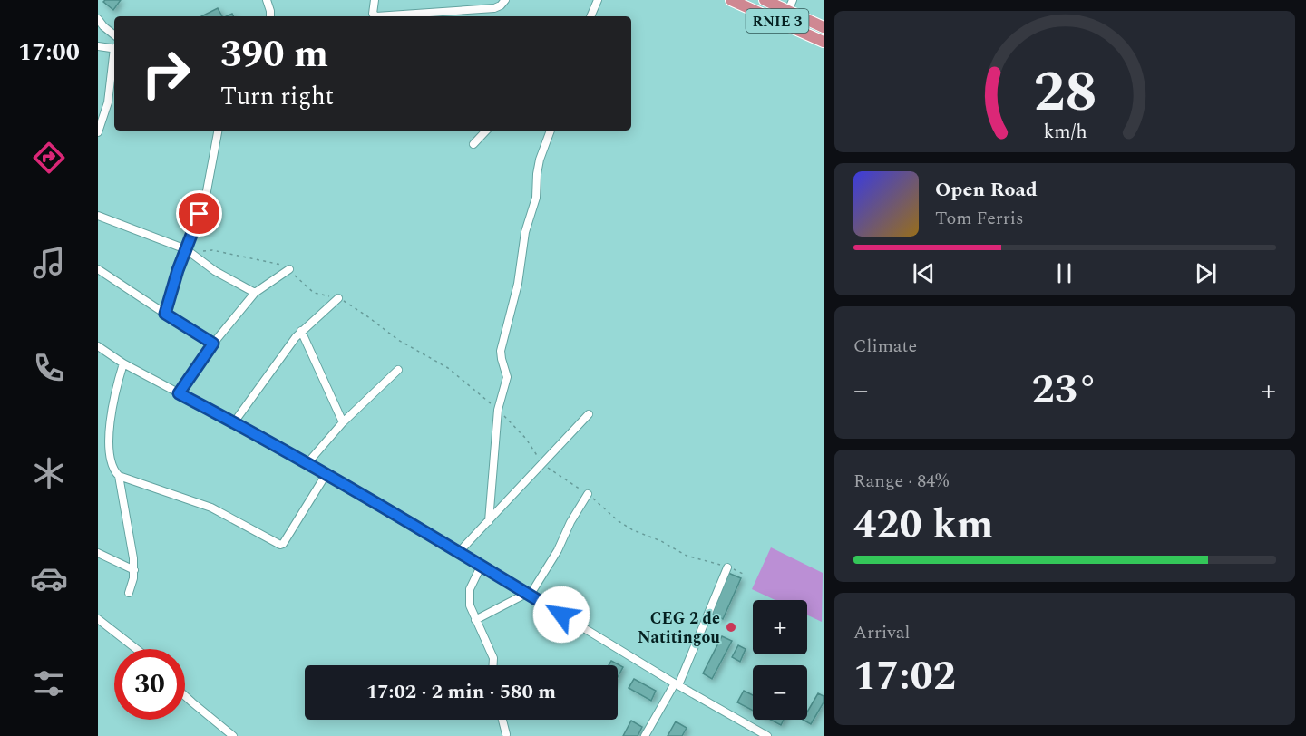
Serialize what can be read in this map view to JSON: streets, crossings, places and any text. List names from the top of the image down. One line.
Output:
{"streets":{"highway":["RNIE 3"]},"places":["CEG 2 de Natitingou"],"page":{"tabs":"17:00","turn":["390 m","Turn right"],"song":["Open Road","Tom Ferris"],"tile":["Climate",["Range · 84%","420 km"],["Arrival","17:02"]],"heat":["−","23°","+"],"map_buttons":["+","−"],"limit":"30","trip":"17:02 · 2 min · 580 m","gauge":["28","km/h"]}}
